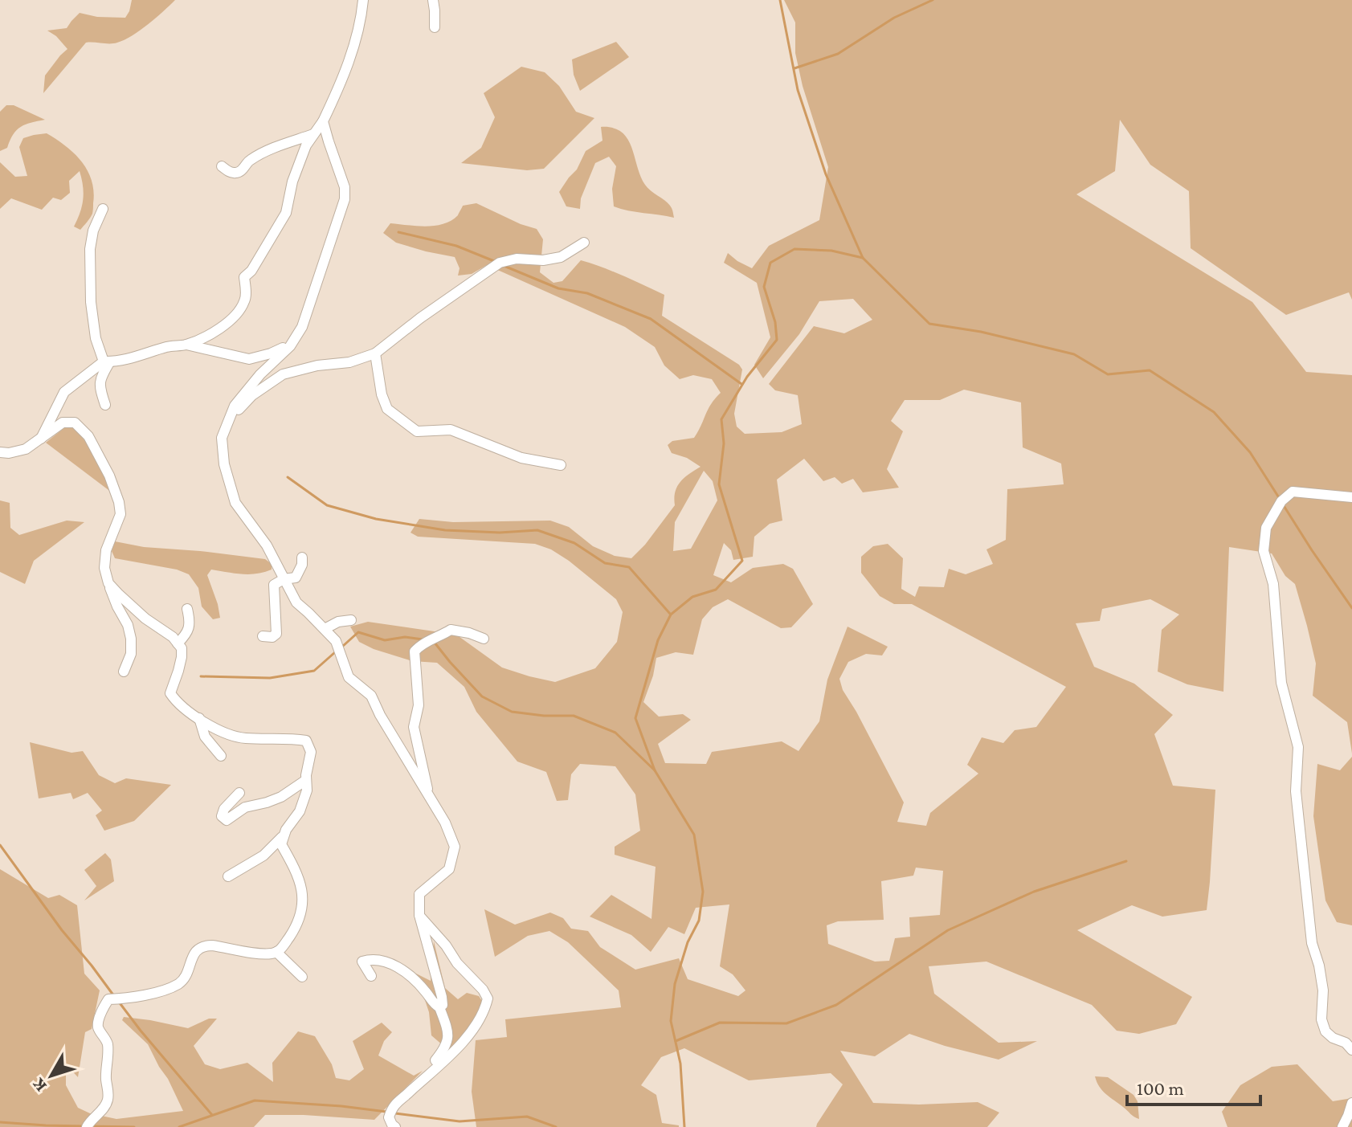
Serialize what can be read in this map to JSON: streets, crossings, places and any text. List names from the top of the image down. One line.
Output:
{"scale_bar":"100 m","north":"bottom left"}
